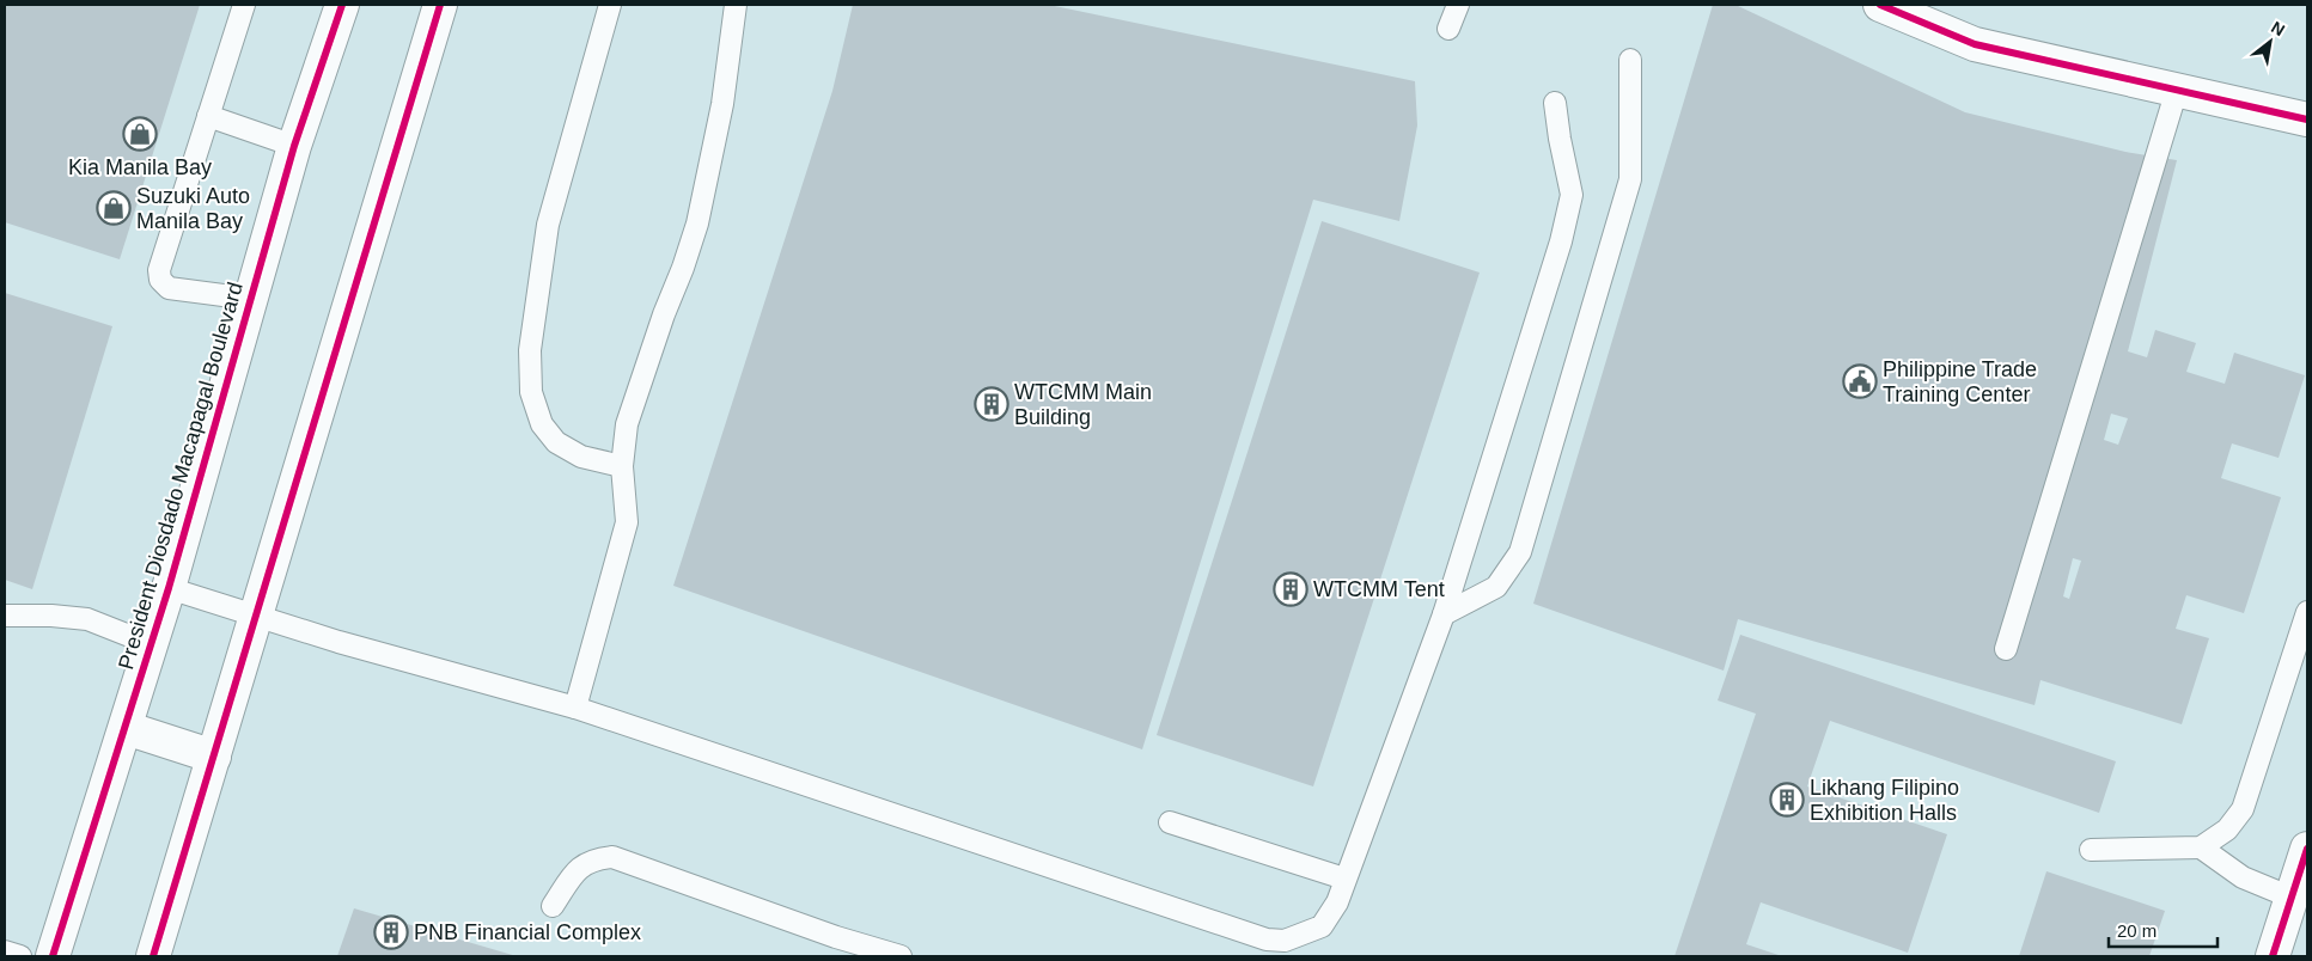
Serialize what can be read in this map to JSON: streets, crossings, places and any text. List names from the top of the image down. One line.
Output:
{"streets":{"main road":["President Diosdado Macapagal Boulevard"]},"places":{"shop":["Kia Manila Bay","Suzuki Auto Manila Bay"],"public building":["Philippine Trade Training Center"],"building":["WTCMM Main Building","WTCMM Tent","Likhang Filipino Exhibition Halls","PNB Financial Complex"]},"scale_bar":"20 m","north":"top right"}
